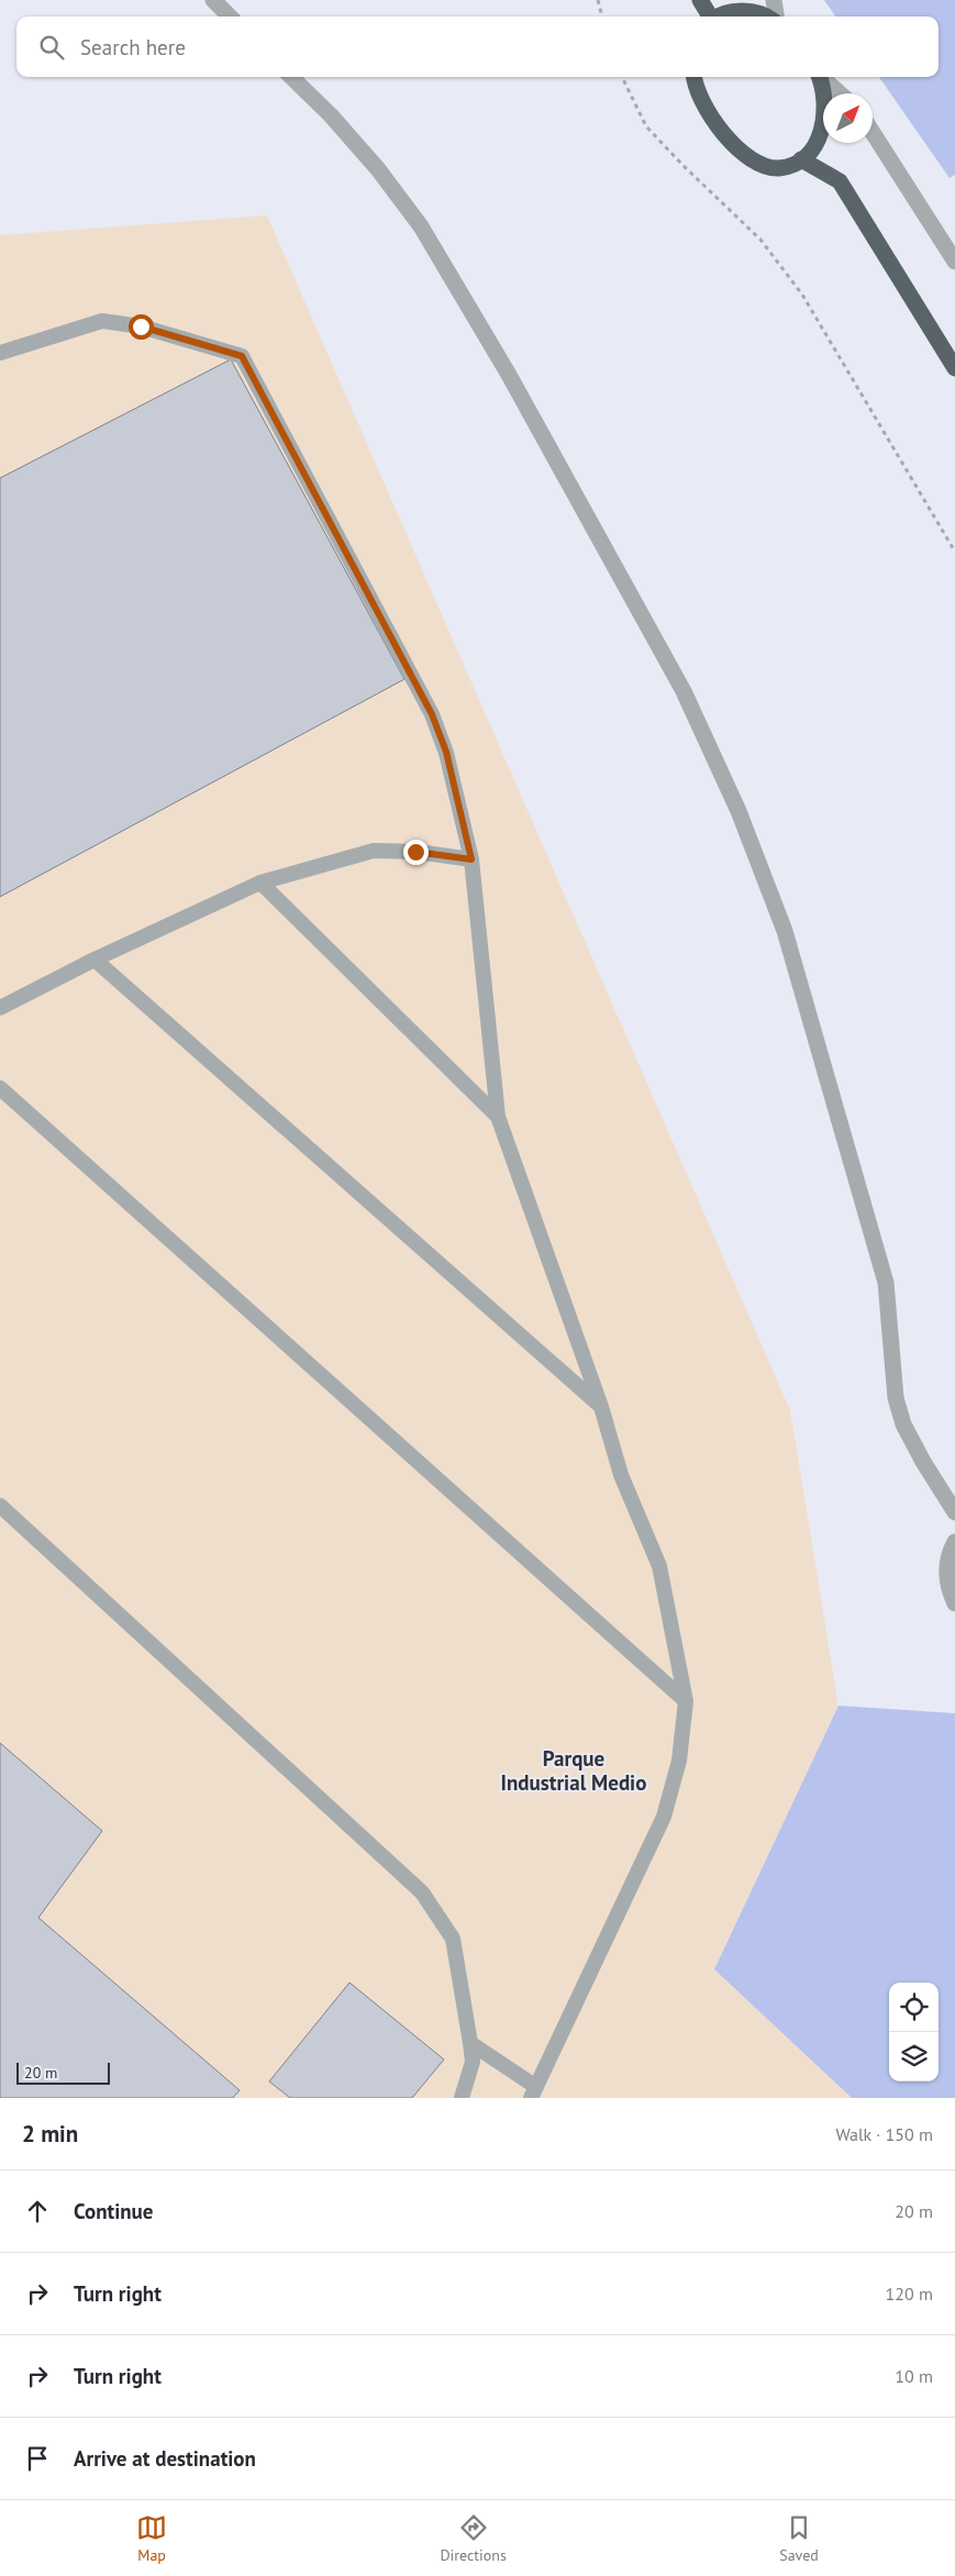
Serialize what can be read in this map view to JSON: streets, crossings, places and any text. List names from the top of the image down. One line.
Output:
{"districts":["Parque Industrial Medio"],"scale_bar":"20 m","north":"top right","page":{"search":"Search here","scale":"20 m","heading":["2 min","Walk · 150 m"],"list":[["Continue","20 m"],["Turn right","120 m"],["Turn right","10 m"],"Arrive at destination"],"nav":["Map","Directions","Saved"]}}
